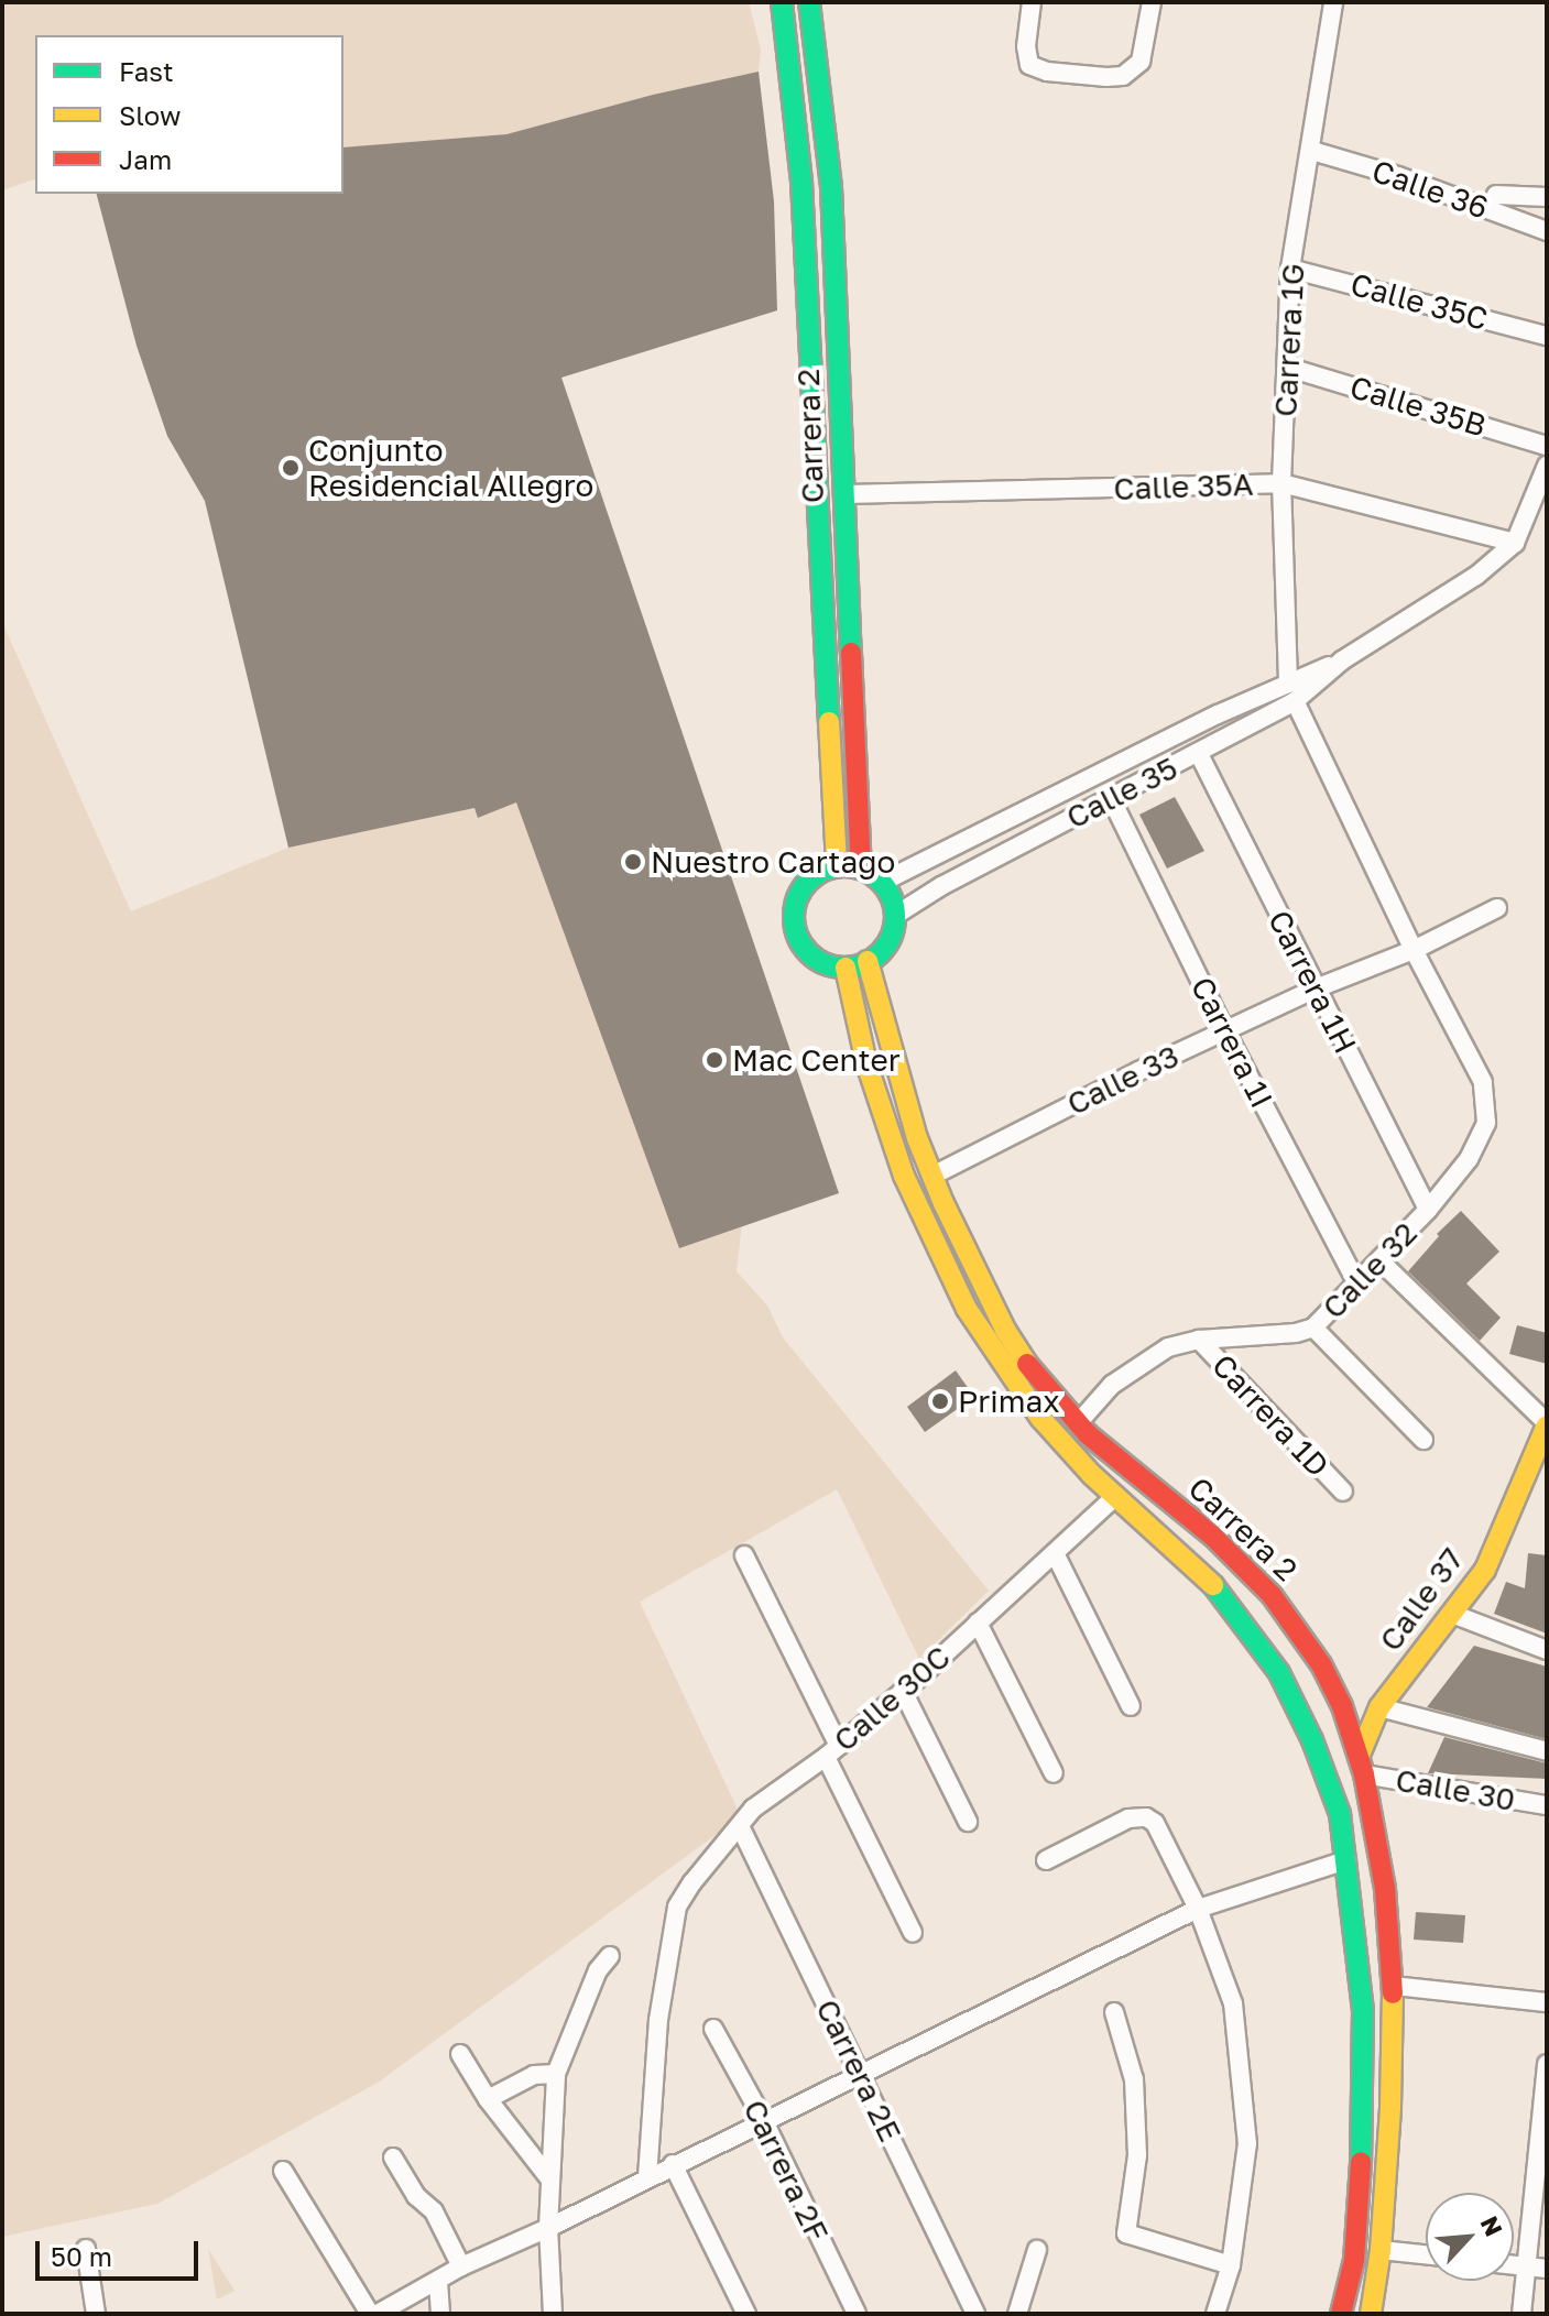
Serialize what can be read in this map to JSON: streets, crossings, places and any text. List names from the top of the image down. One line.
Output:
{"streets":{"main road":["Carrera 2","Calle 37"],"street":["Calle 36","Calle 35C","Carrera 1G","Calle 35B","Calle 35A","Calle 35","Carrera 1H","Carrera 1I","Calle 33","Calle 32","Carrera 1D","Calle 30C","Calle 30","Carrera 2E","Carrera 2F"]},"crossings":[["Calle 36","Carrera 1G"],["Calle 35C","Carrera 1G"],["Carrera 1G","Calle 35B"],["Carrera 1G","Calle 35A"],["Carrera 1G","Calle 35"],["Carrera 2","Calle 35A"],["Carrera 2","Calle 35"],["Carrera 2","Calle 33"],["Carrera 2","Calle 32"],["Carrera 2","Calle 37"],["Carrera 2","Calle 30C"],["Carrera 2","Calle 30"],["Calle 35A","Calle 35"],["Calle 35","Carrera 1H"],["Calle 35","Carrera 1I"],["Carrera 1H","Calle 33"],["Carrera 1H","Calle 32"],["Carrera 1I","Calle 33"],["Carrera 1I","Calle 32"],["Calle 33","Calle 32"],["Calle 32","Carrera 1D"],["Calle 37","Calle 30"],["Calle 30C","Carrera 2E"]],"places":["Conjunto Residencial Allegro","Nuestro Cartago","Mac Center","Primax"],"legend":["Fast","Slow","Jam"],"scale_bar":"50 m","north":"top right"}
